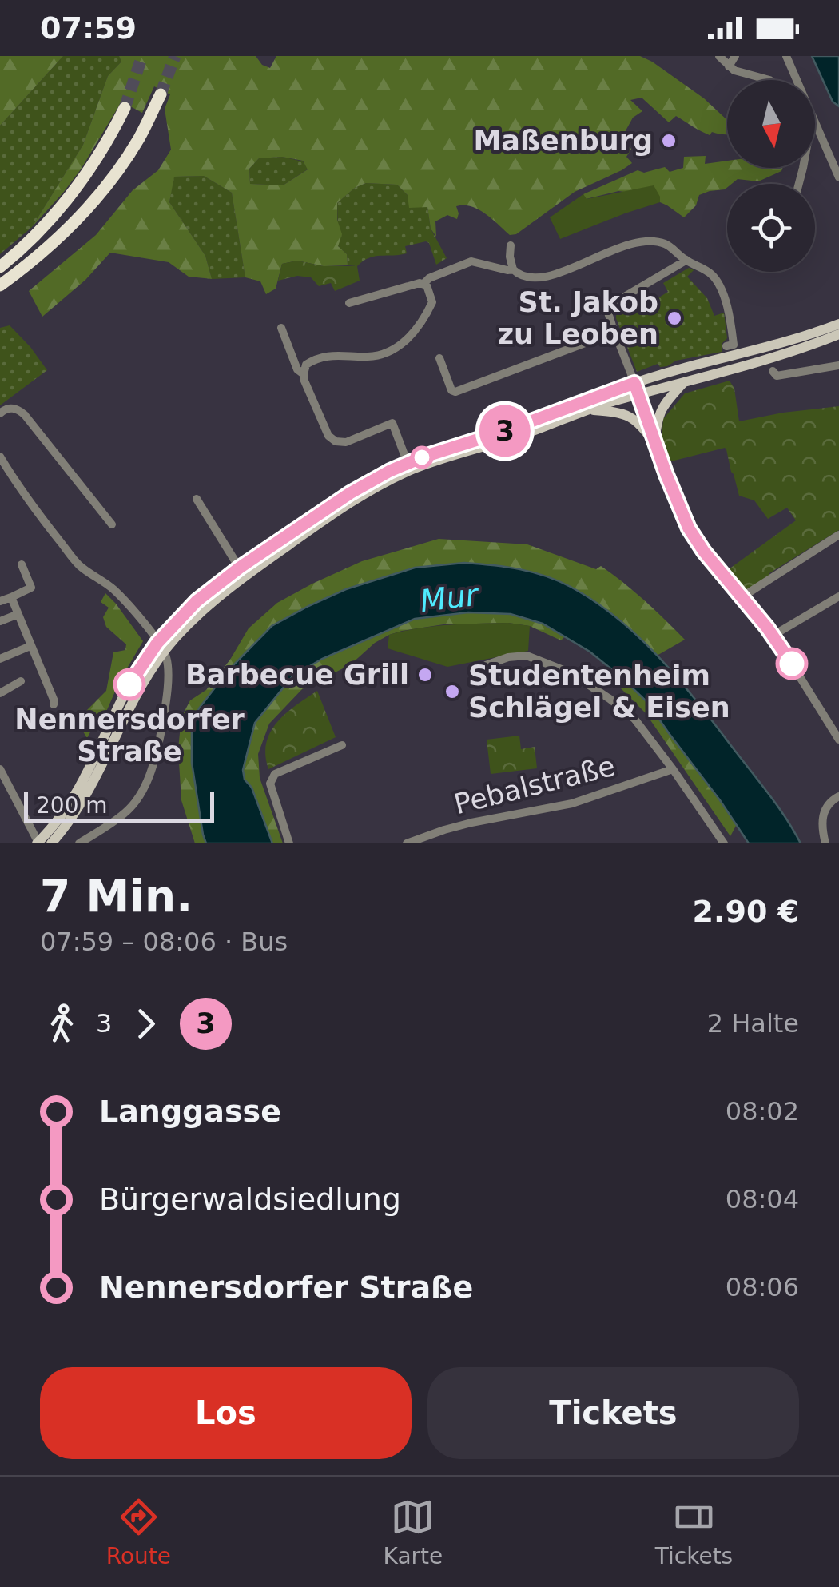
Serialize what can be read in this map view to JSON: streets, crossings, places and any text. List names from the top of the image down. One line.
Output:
{"streets":{"street":["Pebalstraße"]},"water":["Mur"],"places":["Maßenburg","St. Jakob zu Leoben","Barbecue Grill","Nennersdorfer Straße","Studentenheim Schlägel & Eisen"],"lines":["bus line 3"],"scale_bar":"200 m","north":"bottom","page":{"status":"07:59","on_map":"3","scale":"200 m","heading":["7 Min.","07:59 – 08:06 · Bus","2.90 €"],"legs":["3","3","2 Halte"],"list":[{"name":"Langgasse","value":"08:02"},{"name":"Bürgerwaldsiedlung","value":"08:04"},{"name":"Nennersdorfer Straße","value":"08:06"}],"buttons":["Los","Tickets"],"tabs":["Route","Karte","Tickets"]}}
